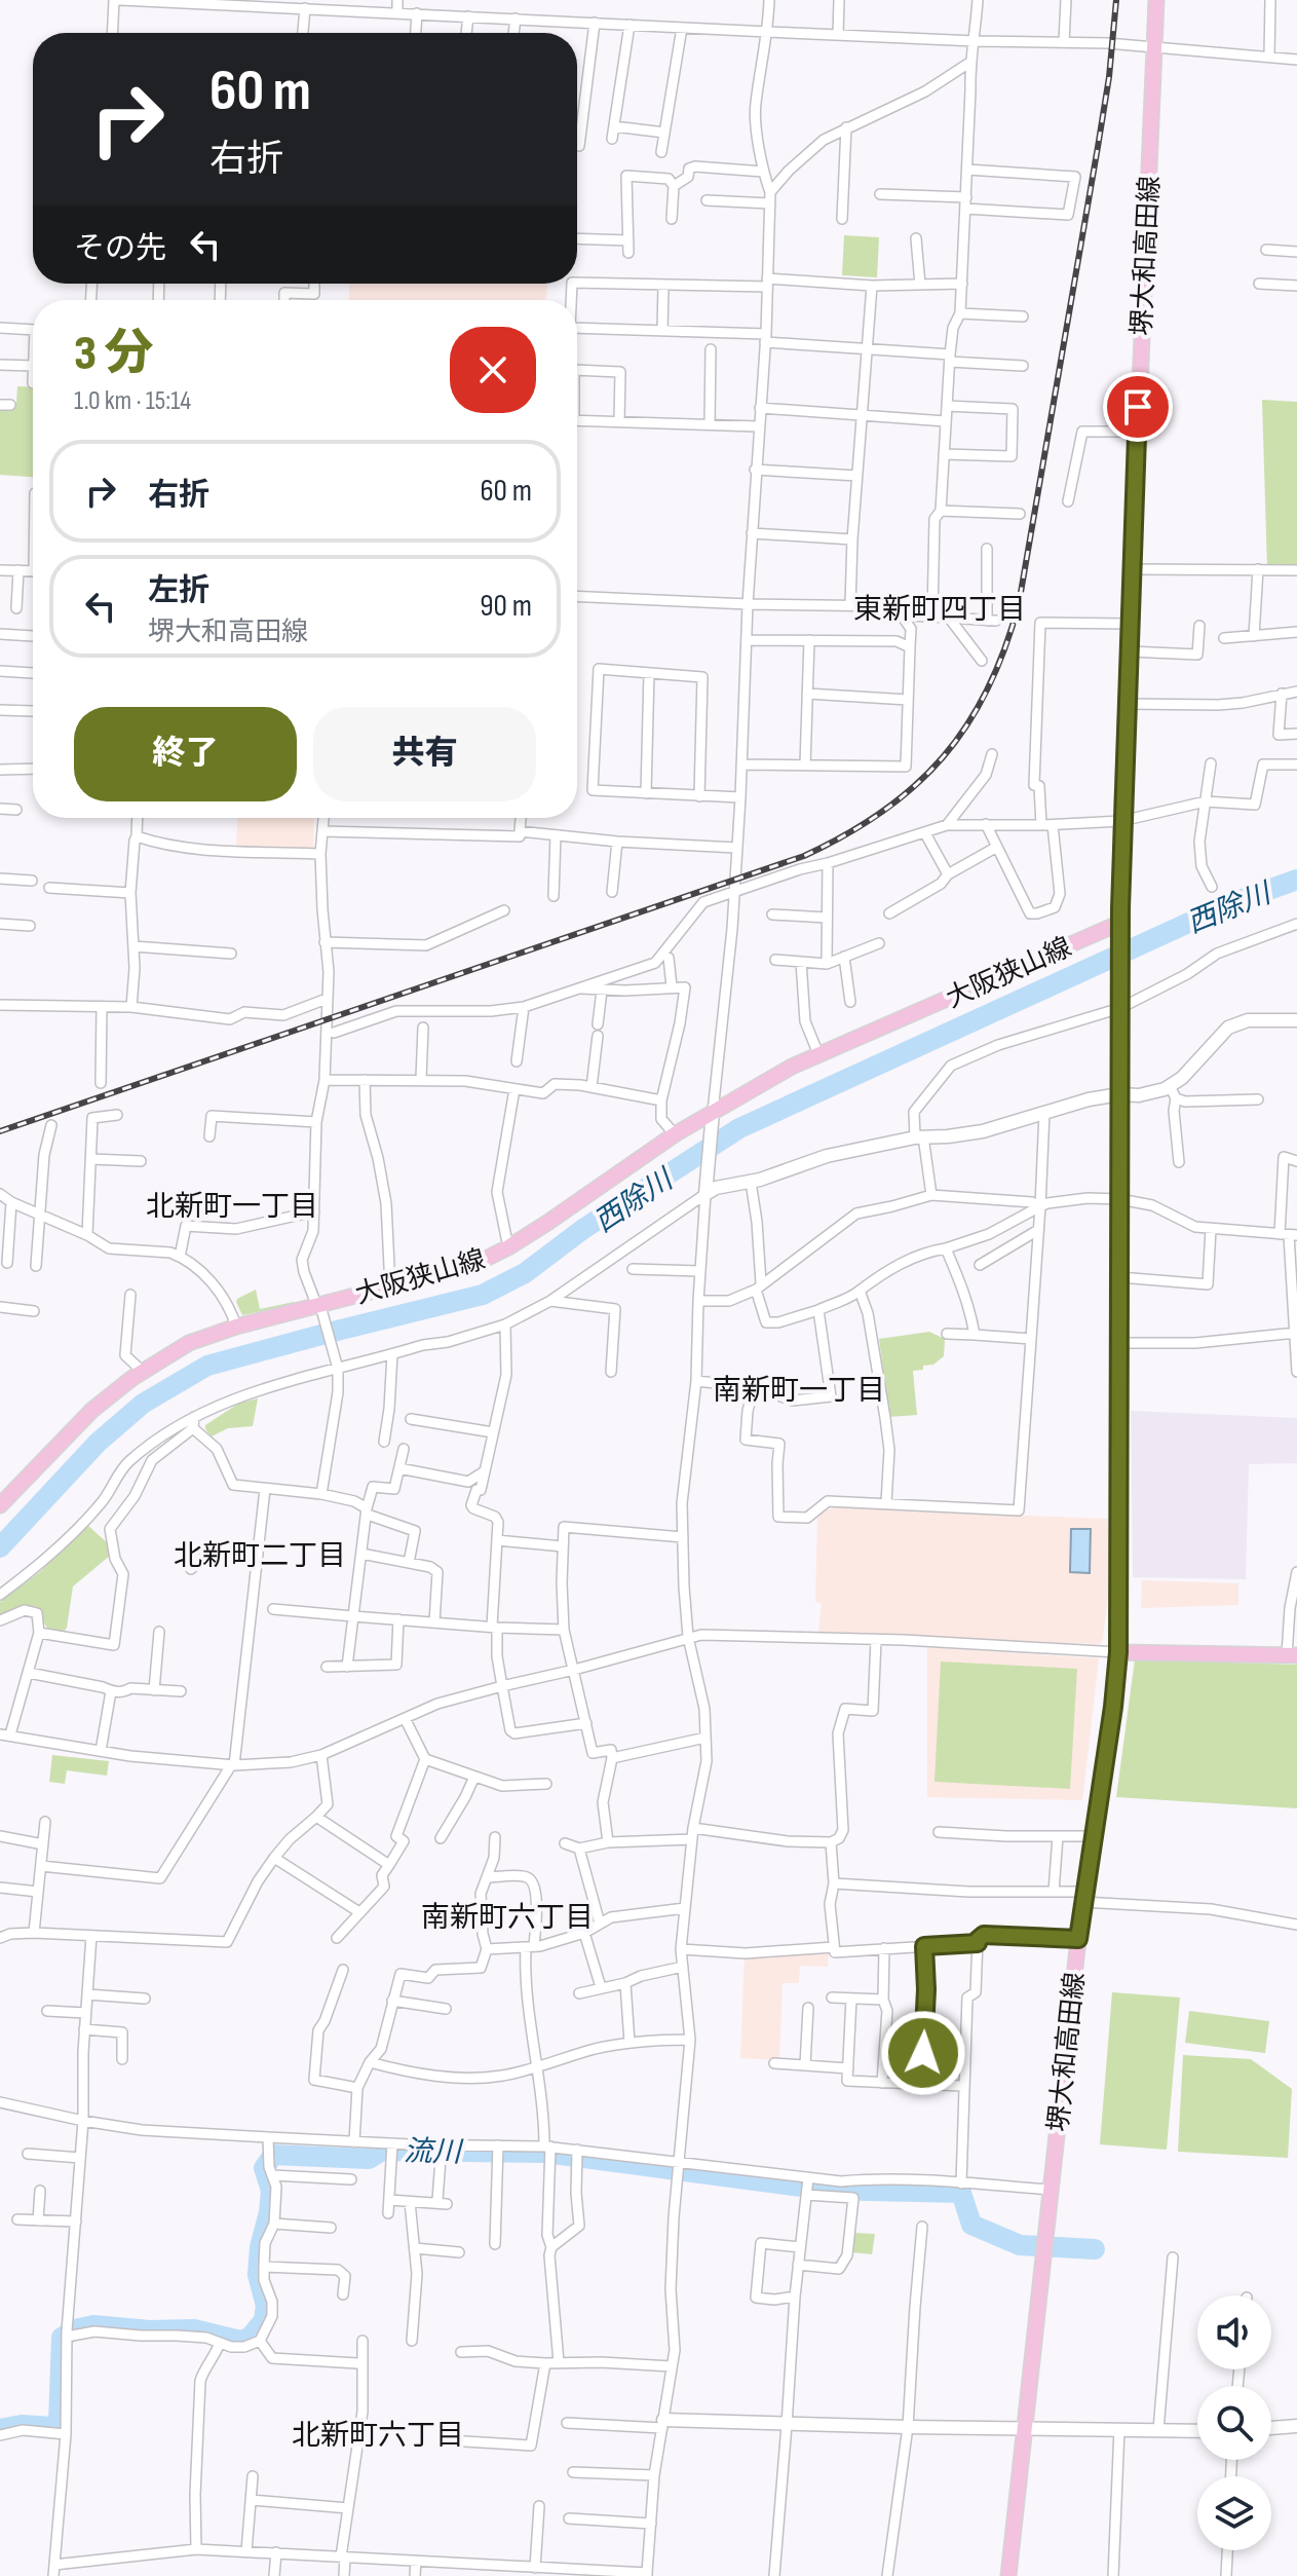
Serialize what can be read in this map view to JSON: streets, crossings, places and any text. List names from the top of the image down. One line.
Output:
{"streets":{"main road":["堺大和高田線","大阪狭山線"]},"crossings":[["堺大和高田線","大阪狭山線"]],"districts":["東新町四丁目","北新町一丁目","南新町一丁目","北新町二丁目","南新町六丁目","北新町六丁目"],"water":["西除川","流川"],"page":{"turn":["60 m","右折"],"then":"その先","heading":["3 分","1.0 km · 15:14"],"list":[{"name":"右折","value":"60 m"},{"name":"左折","note":"堺大和高田線","value":"90 m"}],"buttons":["終了","共有"]}}
